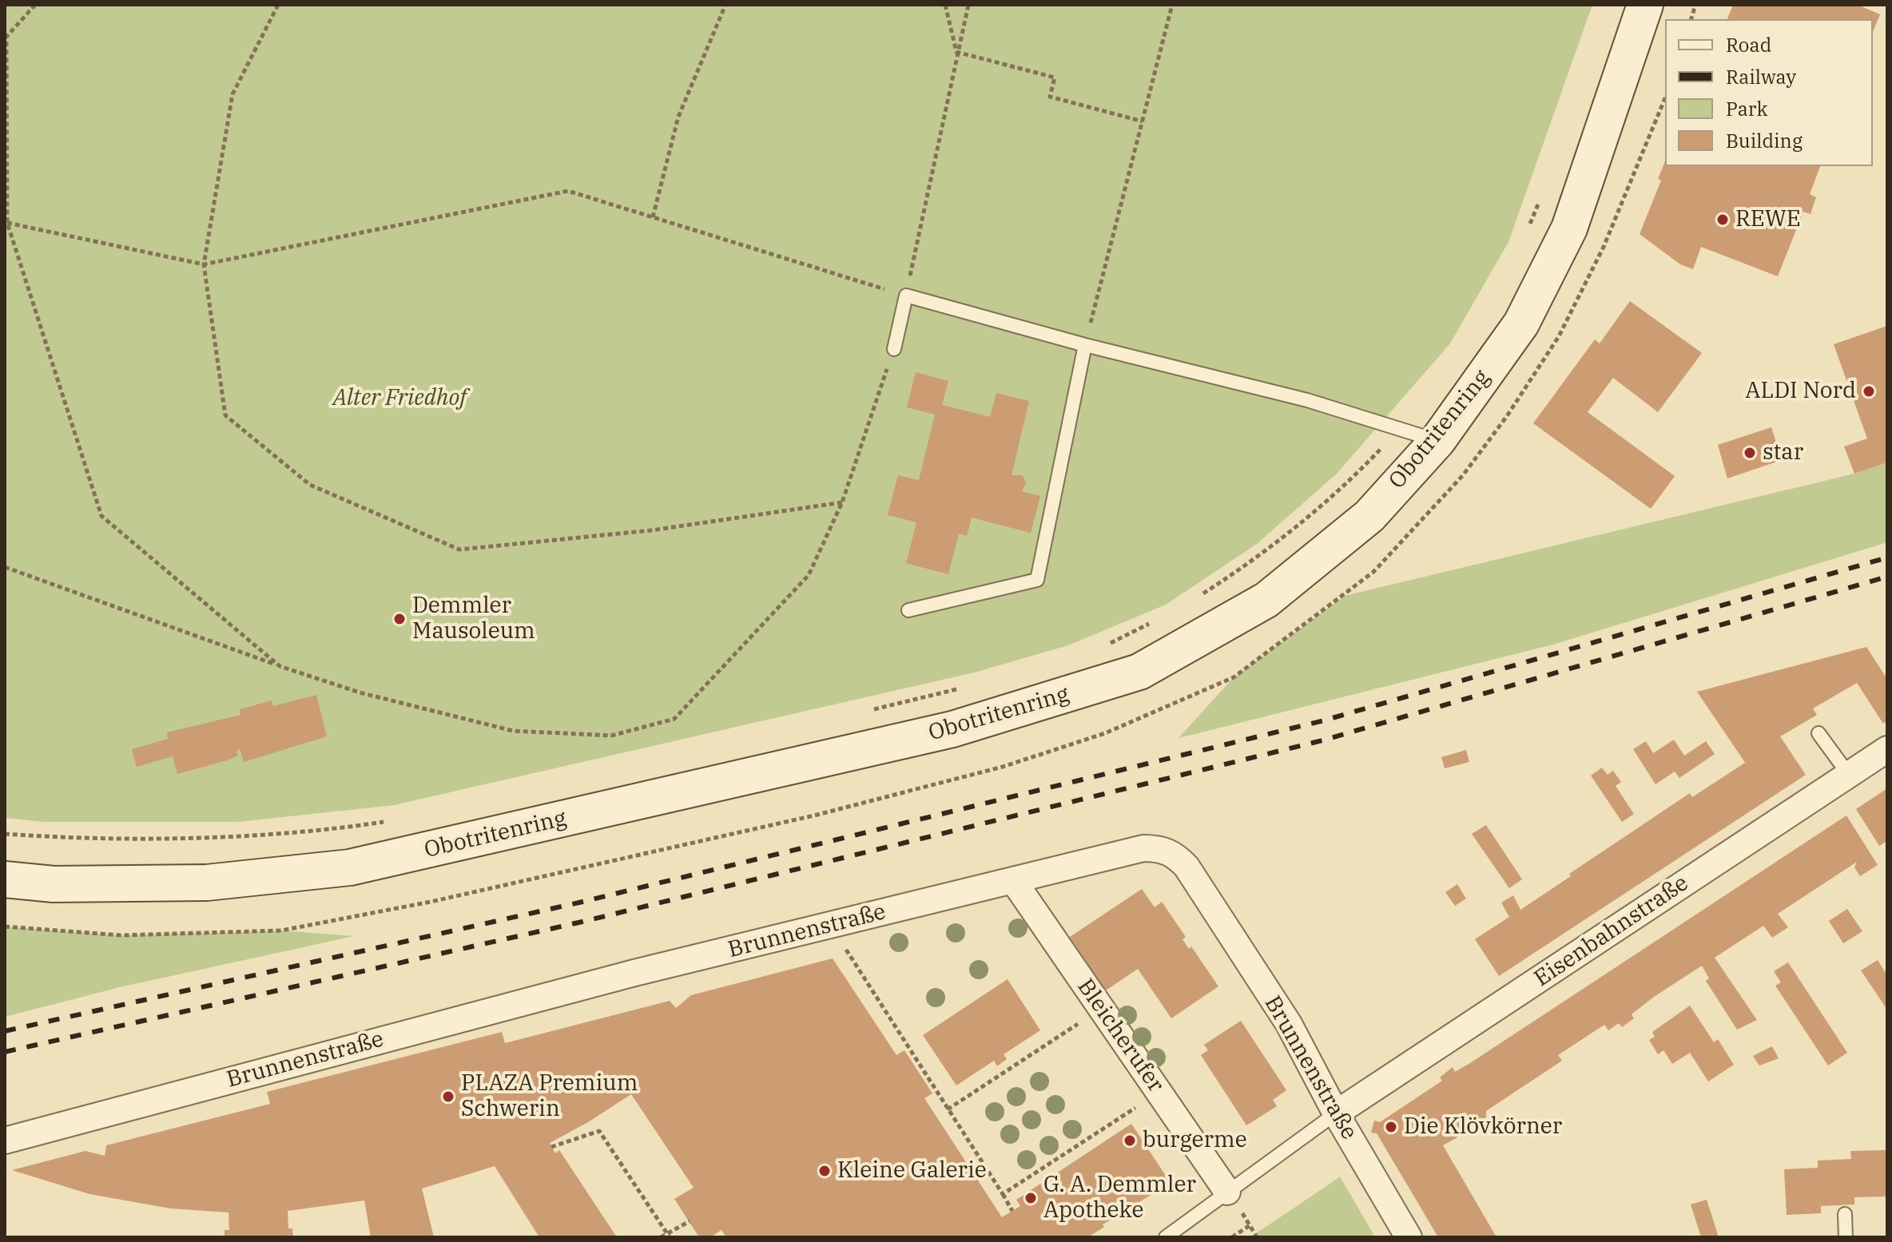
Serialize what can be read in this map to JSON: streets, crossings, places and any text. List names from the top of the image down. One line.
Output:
{"streets":{"street":["Obotritenring","Brunnenstraße","Eisenbahnstraße","Bleicherufer"]},"crossings":[["Brunnenstraße","Eisenbahnstraße"],["Brunnenstraße","Bleicherufer"]],"parks":["Alter Friedhof"],"places":["REWE","ALDI Nord","star","Demmler Mausoleum","PLAZA Premium Schwerin","Die Klövkörner","burgerme","Kleine Galerie","G. A. Demmler Apotheke"],"legend":["Road","Railway","Park","Building"]}
